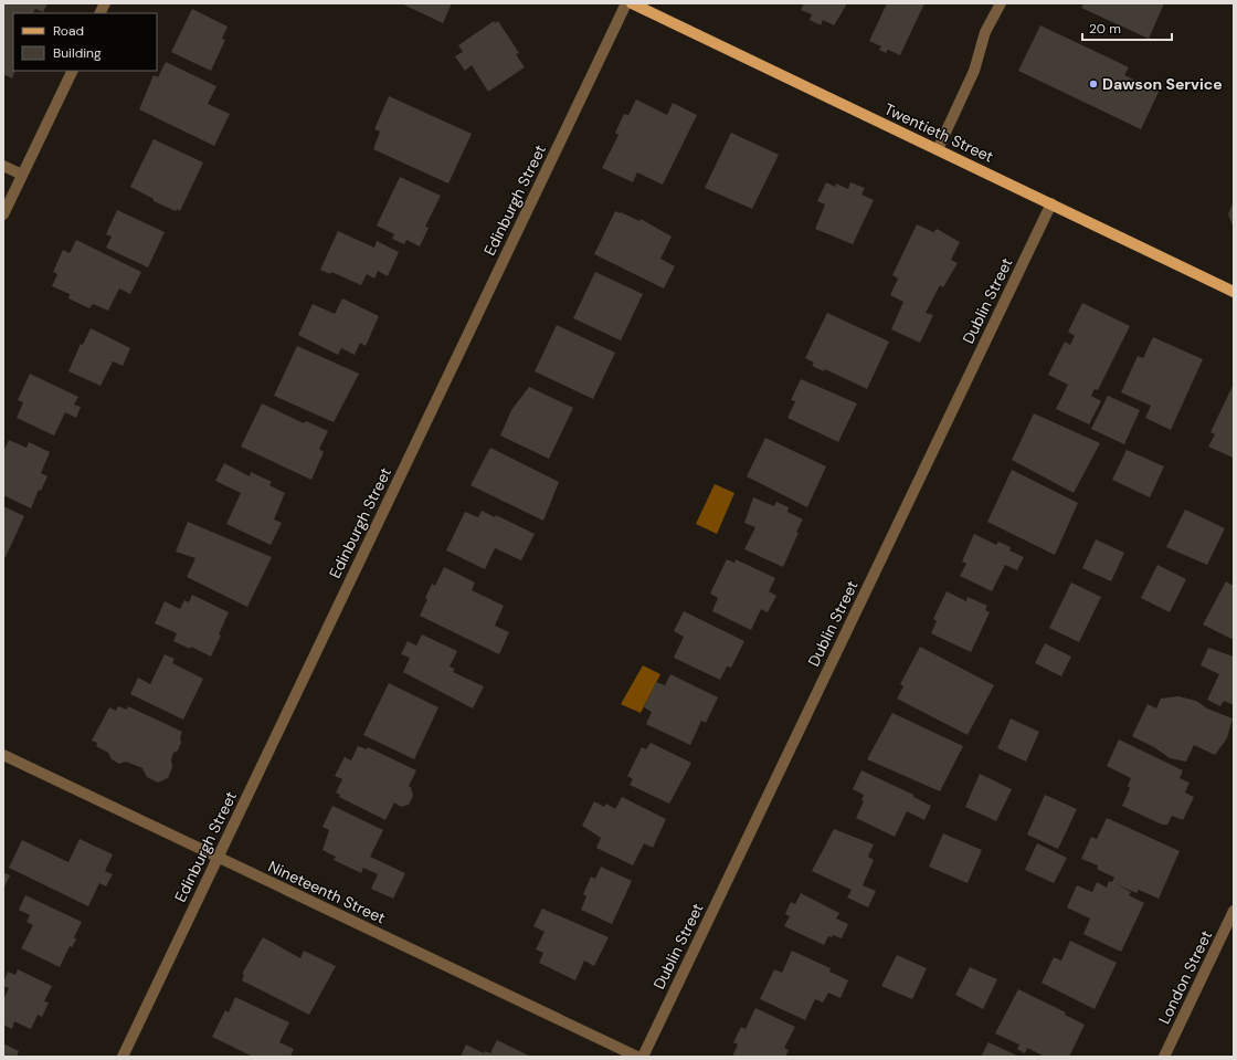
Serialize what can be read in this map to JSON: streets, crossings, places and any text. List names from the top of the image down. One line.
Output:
{"streets":{"main road":["Twentieth Street"],"street":["Edinburgh Street","Dublin Street","Nineteenth Street","London Street"]},"crossings":[["Twentieth Street","Dublin Street"],["Edinburgh Street","Nineteenth Street"]],"places":["Dawson Service"],"legend":["Road","Building"],"scale_bar":"20 m"}
